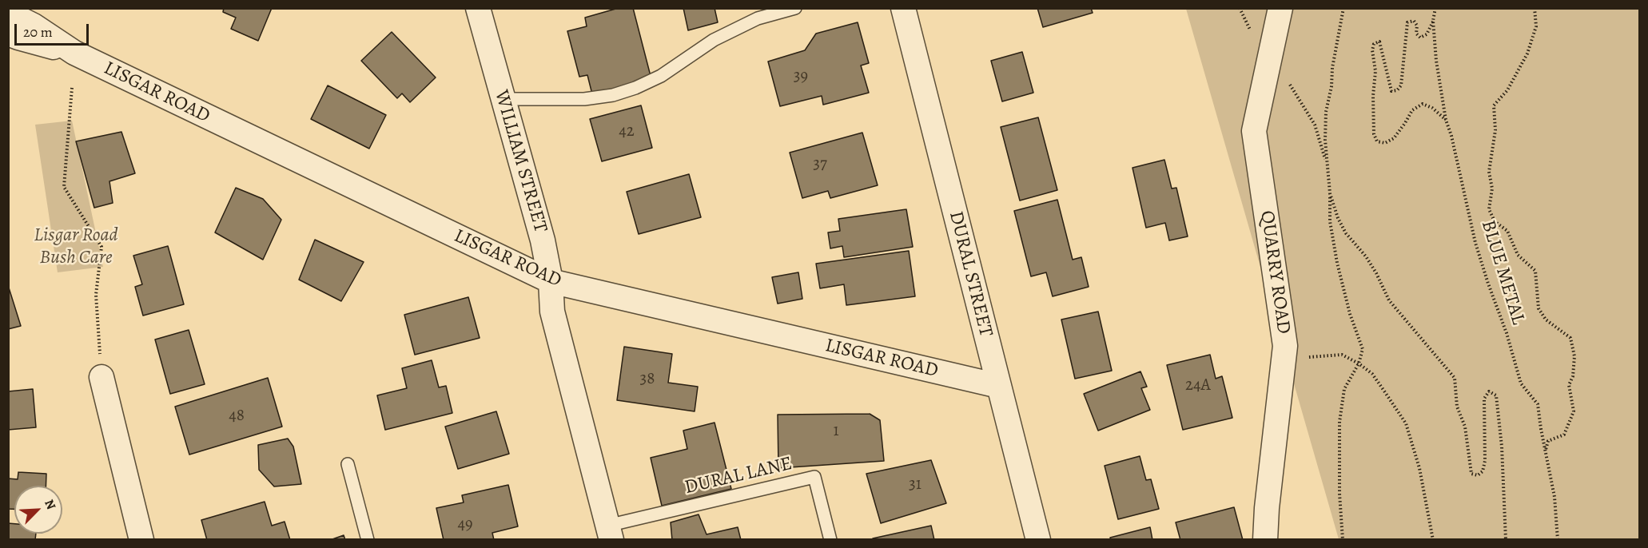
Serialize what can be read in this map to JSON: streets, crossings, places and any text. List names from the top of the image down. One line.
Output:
{"streets":{"street":["LISGAR ROAD","WILLIAM STREET","QUARRY ROAD","DURAL STREET"],"lane":["DURAL LANE"],"path":["BLUE METAL"]},"crossings":[["LISGAR ROAD","WILLIAM STREET"],["LISGAR ROAD","DURAL STREET"],["WILLIAM STREET","DURAL LANE"]],"parks":["Lisgar Road Bush Care"],"house_numbers":["39","42","37","38","24A","48","1","31","49"],"scale_bar":"20 m","north":"top right"}
